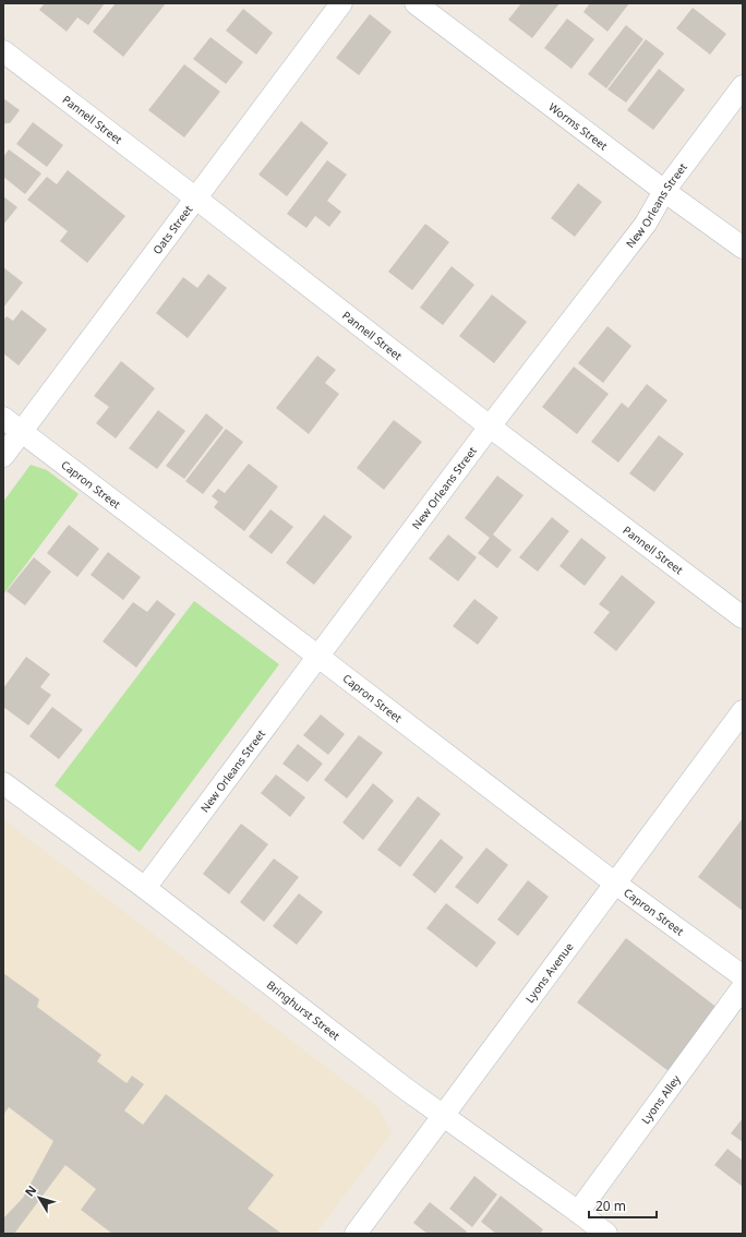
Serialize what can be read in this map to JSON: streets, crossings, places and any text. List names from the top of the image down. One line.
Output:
{"streets":{"street":["Pannell Street","Worms Street","New Orleans Street","Oats Street","Capron Street","Lyons Avenue","Bringhurst Street","Lyons Alley"]},"crossings":[["Pannell Street","New Orleans Street"],["Pannell Street","Oats Street"],["Worms Street","New Orleans Street"],["New Orleans Street","Capron Street"],["New Orleans Street","Bringhurst Street"],["Oats Street","Capron Street"],["Capron Street","Lyons Avenue"],["Capron Street","Lyons Alley"],["Lyons Avenue","Bringhurst Street"],["Bringhurst Street","Lyons Alley"]],"scale_bar":"20 m","north":"top left"}
